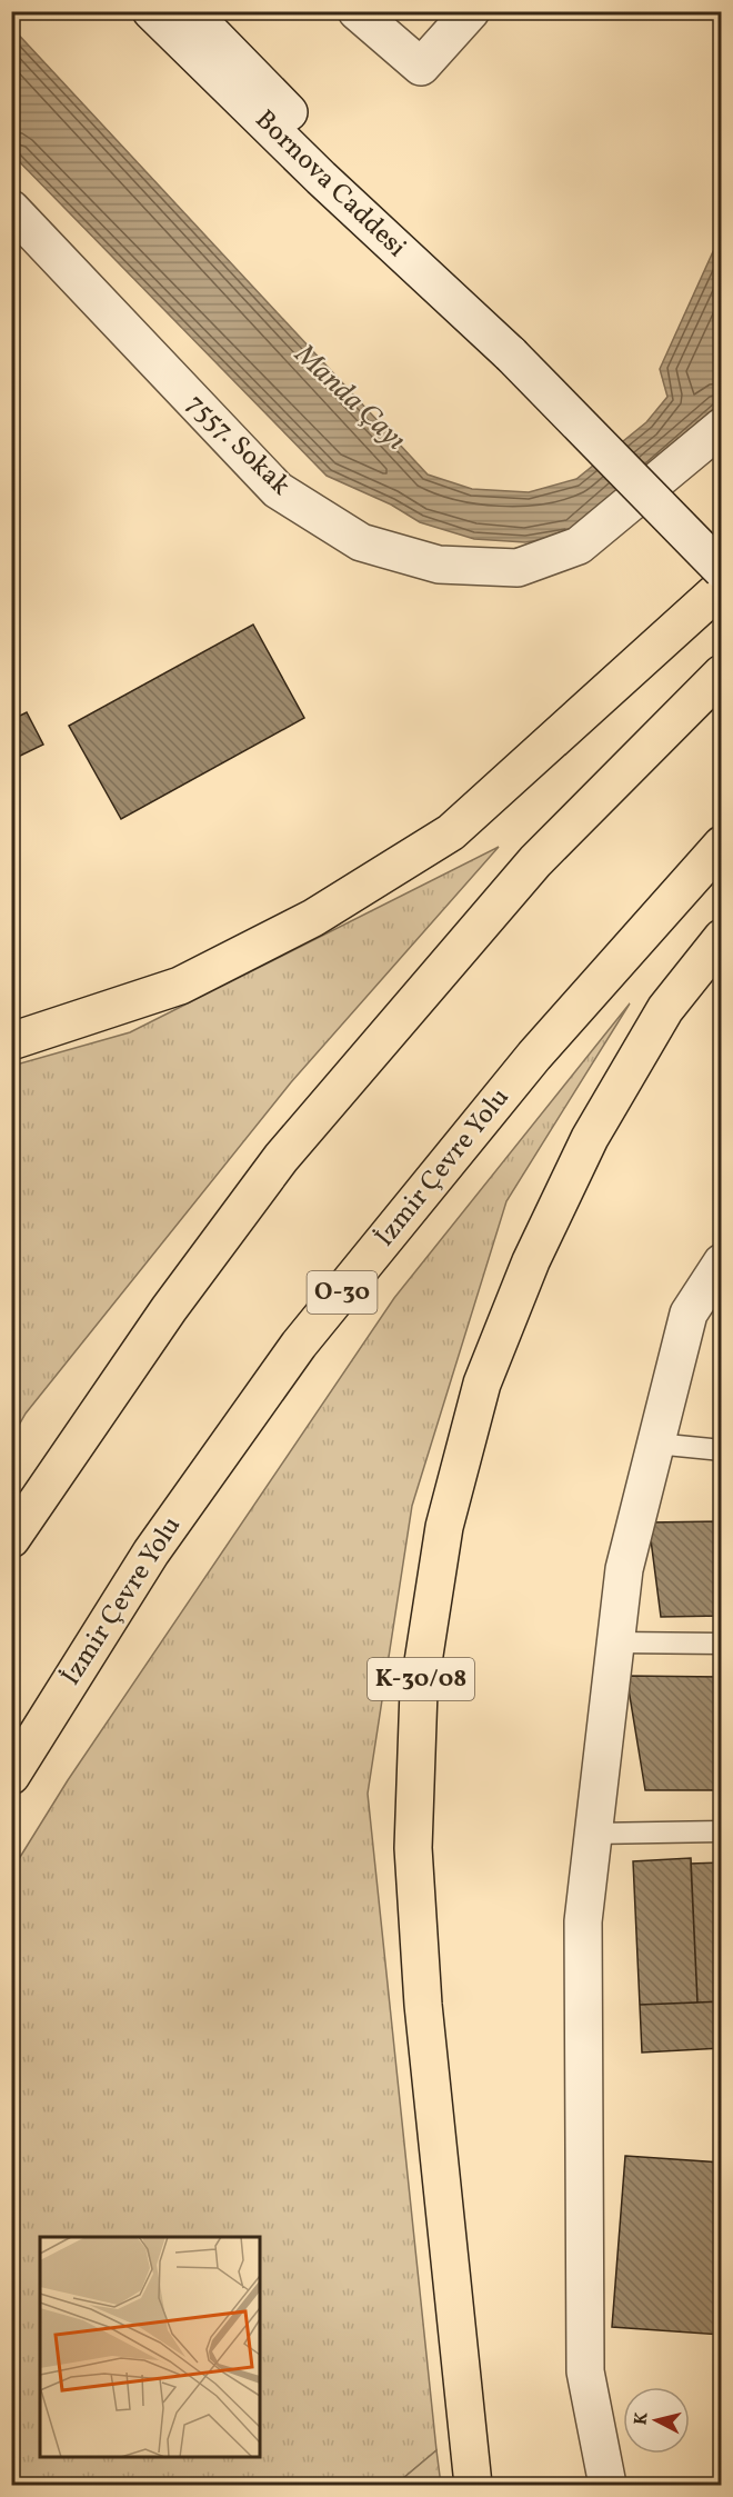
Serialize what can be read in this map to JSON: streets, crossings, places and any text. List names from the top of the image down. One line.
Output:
{"streets":{"highway":["İzmir Çevre Yolu","O-30","K-30/08"],"street":["Bornova Caddesi","7557. Sokak"]},"water":["Manda Çayı"],"north":"left"}
